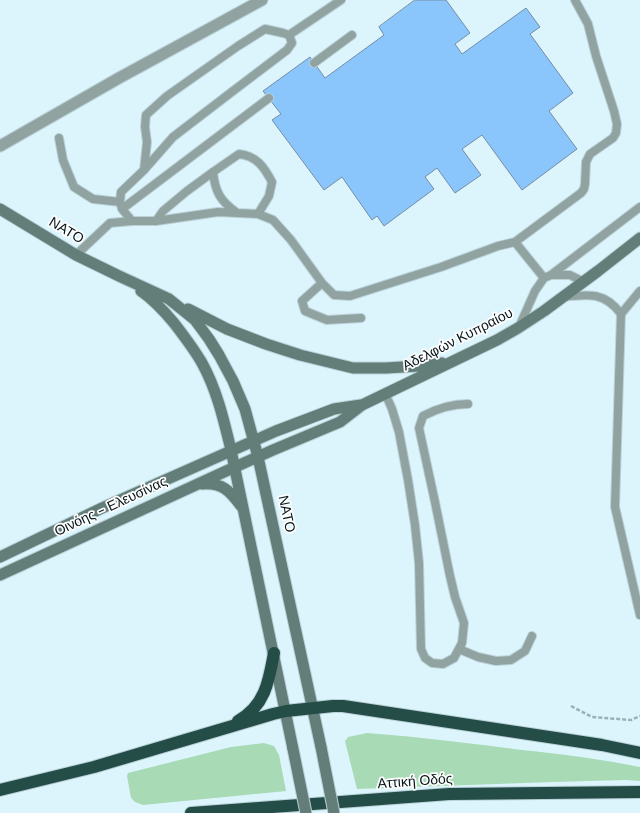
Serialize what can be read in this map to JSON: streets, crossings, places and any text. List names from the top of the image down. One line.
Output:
{"streets":{"highway":["Αττική Οδός"],"main road":["ΝΑΤΟ","Αδελφών Κυπραίου","Οινόης - Ελευσίνας"]},"crossings":[["ΝΑΤΟ","Αδελφών Κυπραίου"],["ΝΑΤΟ","Οινόης - Ελευσίνας"],["Αδελφών Κυπραίου","Οινόης - Ελευσίνας"]]}
